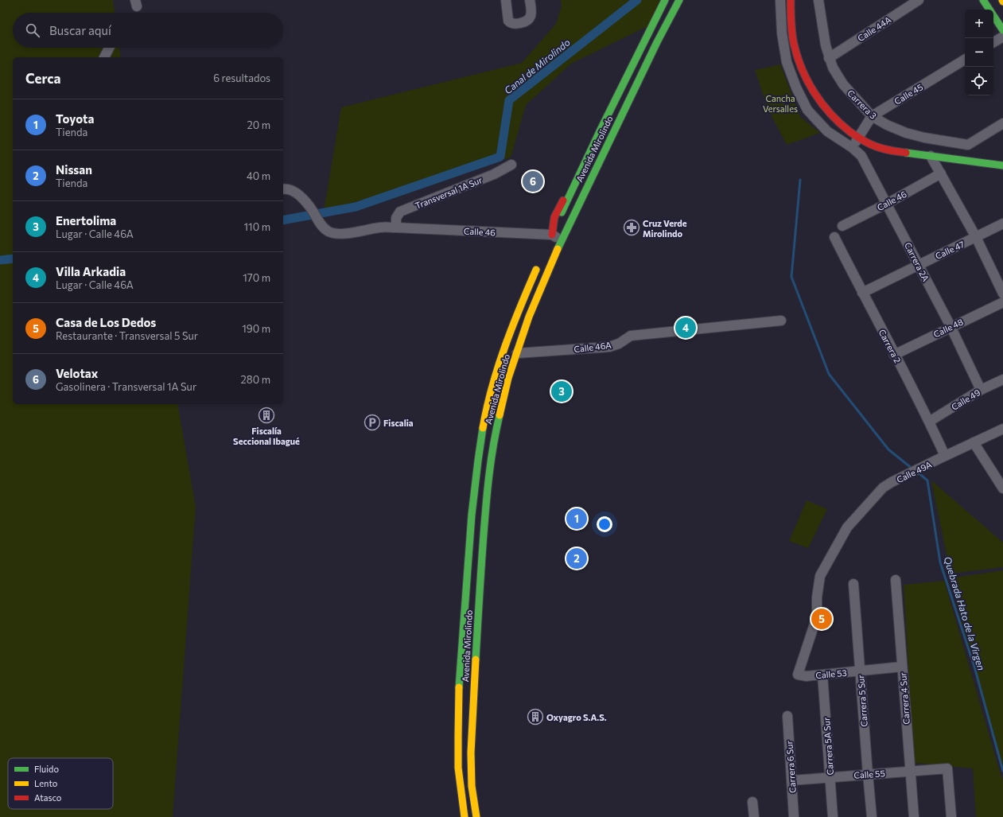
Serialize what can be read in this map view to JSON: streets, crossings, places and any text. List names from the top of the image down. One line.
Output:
{"streets":{"main road":["Avenida Mirolindo"],"street":["Calle 44A","Calle 45","Carrera 3","Transversal 1A Sur","Calle 46","Calle 47","Carrera 2A","Calle 48","Carrera 2","Calle 46A","Calle 49","Calle 49A","Calle 53","Carrera 4 Sur","Carrera 5 Sur","Carrera 5A Sur","Carrera 6 Sur","Calle 55"]},"crossings":[["Calle 44A","Carrera 3"],["Calle 45","Carrera 3"],["Avenida Mirolindo","Calle 46"],["Avenida Mirolindo","Calle 46A"],["Transversal 1A Sur","Calle 46"],["Calle 46","Carrera 2A"],["Calle 47","Carrera 2A"],["Calle 47","Carrera 2"],["Carrera 2A","Calle 48"],["Carrera 2A","Calle 49"],["Calle 48","Carrera 2"],["Carrera 2","Calle 49"],["Carrera 2","Calle 49A"],["Calle 49A","Calle 53"],["Calle 53","Carrera 4 Sur"],["Calle 53","Carrera 5 Sur"],["Calle 53","Carrera 5A Sur"],["Carrera 4 Sur","Calle 55"],["Carrera 5 Sur","Calle 55"],["Carrera 5A Sur","Calle 55"],["Carrera 6 Sur","Calle 55"]],"water":["Canal de Mirolindo","Quebrada Hato de la Virgen"],"parks":["Cancha Versalles"],"places":{"pharmacy":["Cruz Verde Mirolindo"],"building":["Fiscalía Seccional Ibagué","Oxyagro S.A.S."],"parking":["Fiscalia"]},"legend":["Fluido","Lento","Atasco"],"page":{"map_buttons":["+","−"],"search":"Buscar aquí","heading":["Cerca","6 resultados"],"list":[{"mark":"1","name":"Toyota","note":"Tienda","value":"20 m"},{"mark":"2","name":"Nissan","note":"Tienda","value":"40 m"},{"mark":"3","name":"Enertolima","note":"Lugar · Calle 46A","value":"110 m"},{"mark":"4","name":"Villa Arkadia","note":"Lugar · Calle 46A","value":"170 m"},{"mark":"5","name":"Casa de Los Dedos","note":"Restaurante · Transversal 5 Sur","value":"190 m"},{"mark":"6","name":"Velotax","note":"Gasolinera · Transversal 1A Sur","value":"280 m"}],"pins":["6","4","3","1","2","5"]}}
